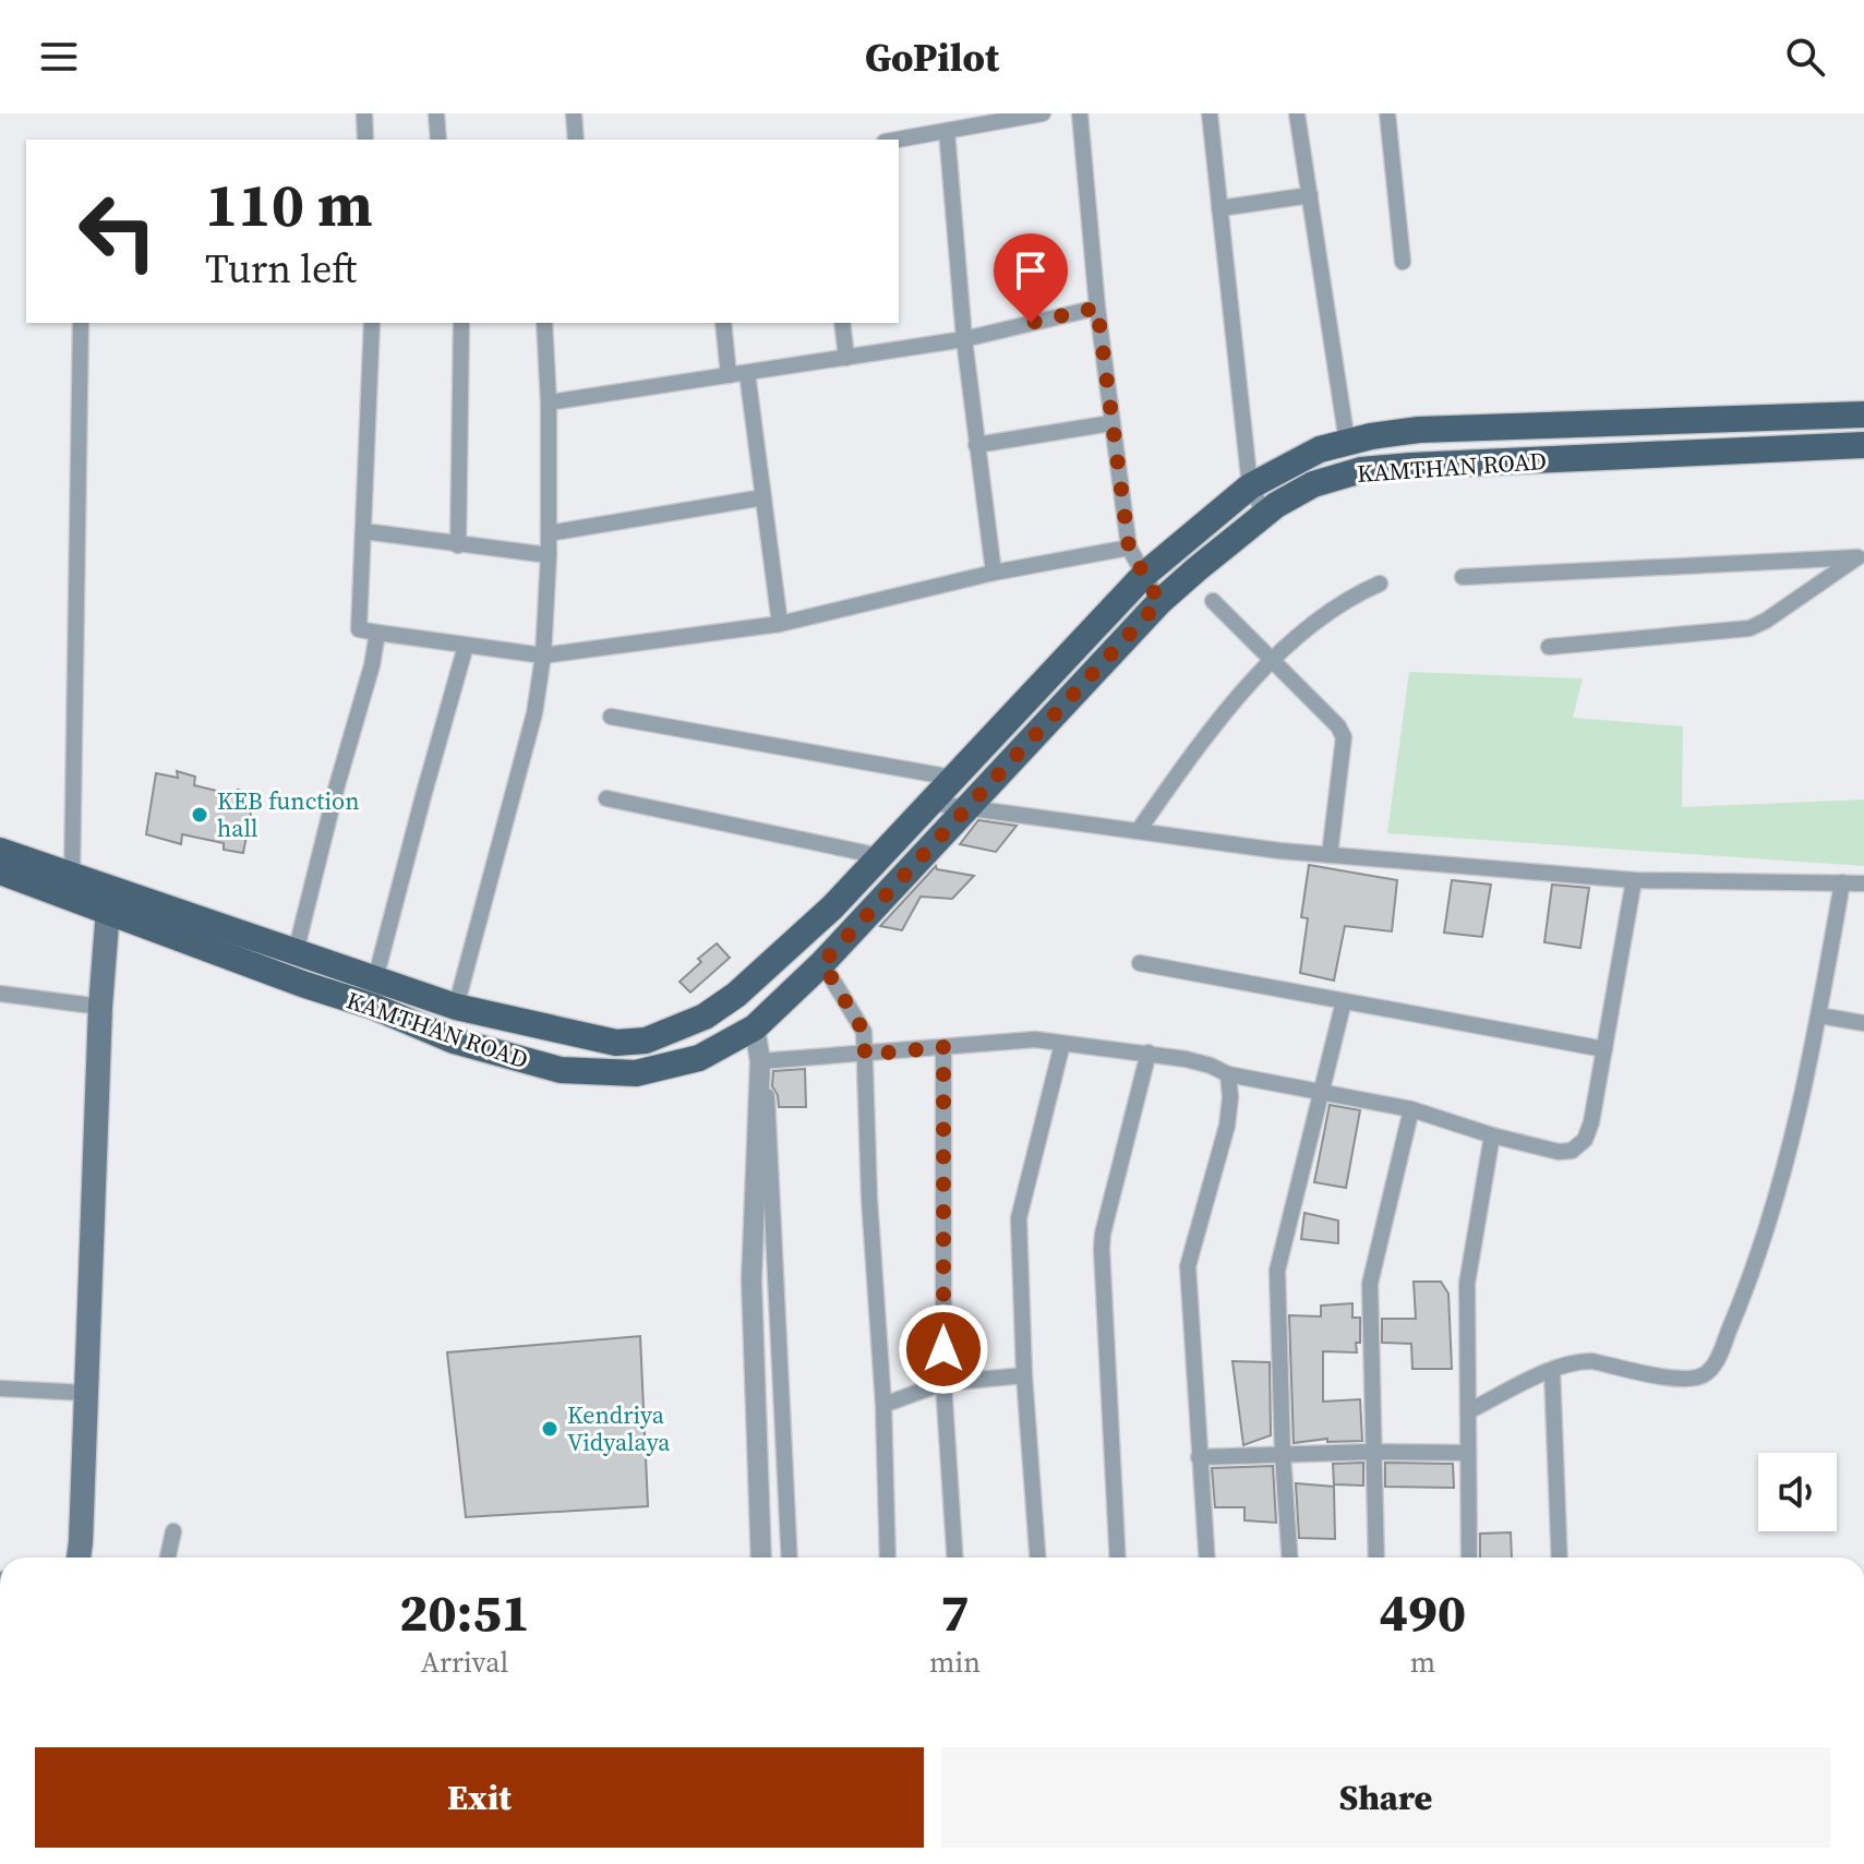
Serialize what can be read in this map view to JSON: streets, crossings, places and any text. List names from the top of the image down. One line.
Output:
{"streets":{"main road":["KAMTHAN ROAD"]},"places":["KEB function hall","Kendriya Vidyalaya"],"page":{"header":"GoPilot","turn":["110 m","Turn left"],"eta":["20:51","Arrival","7","min","490","m"],"buttons":["Exit","Share"]}}
